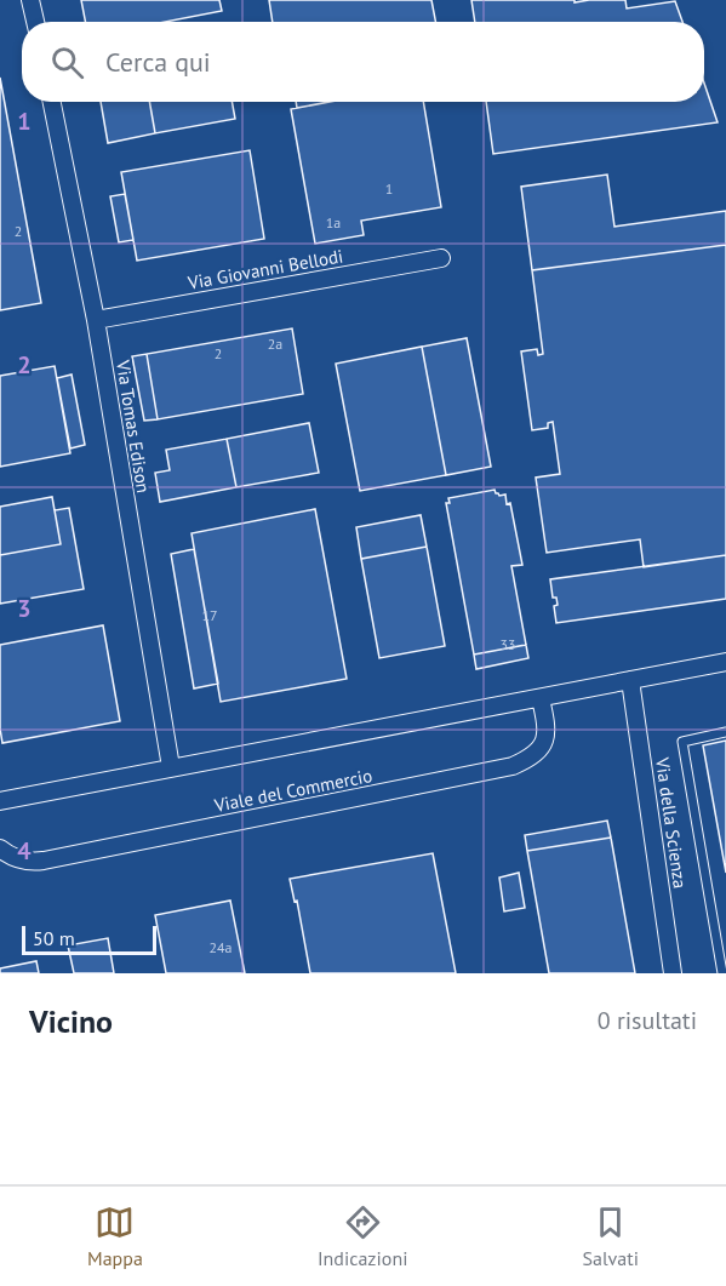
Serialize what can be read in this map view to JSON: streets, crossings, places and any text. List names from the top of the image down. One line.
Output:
{"streets":{"street":["Via Giovanni Bellodi","Via Tomas Edison","Viale del Commercio","Via della Scienza"]},"crossings":[["Via Giovanni Bellodi","Via Tomas Edison"]],"house_numbers":["1","1a","2","2a","2","17","33","24a"],"scale_bar":"50 m","page":{"search":"Cerca qui","scale":"50 m","heading":["Vicino","0 risultati"],"nav":["Mappa","Indicazioni","Salvati"]},"grid":{"rows":["1","2","3","4"]}}
